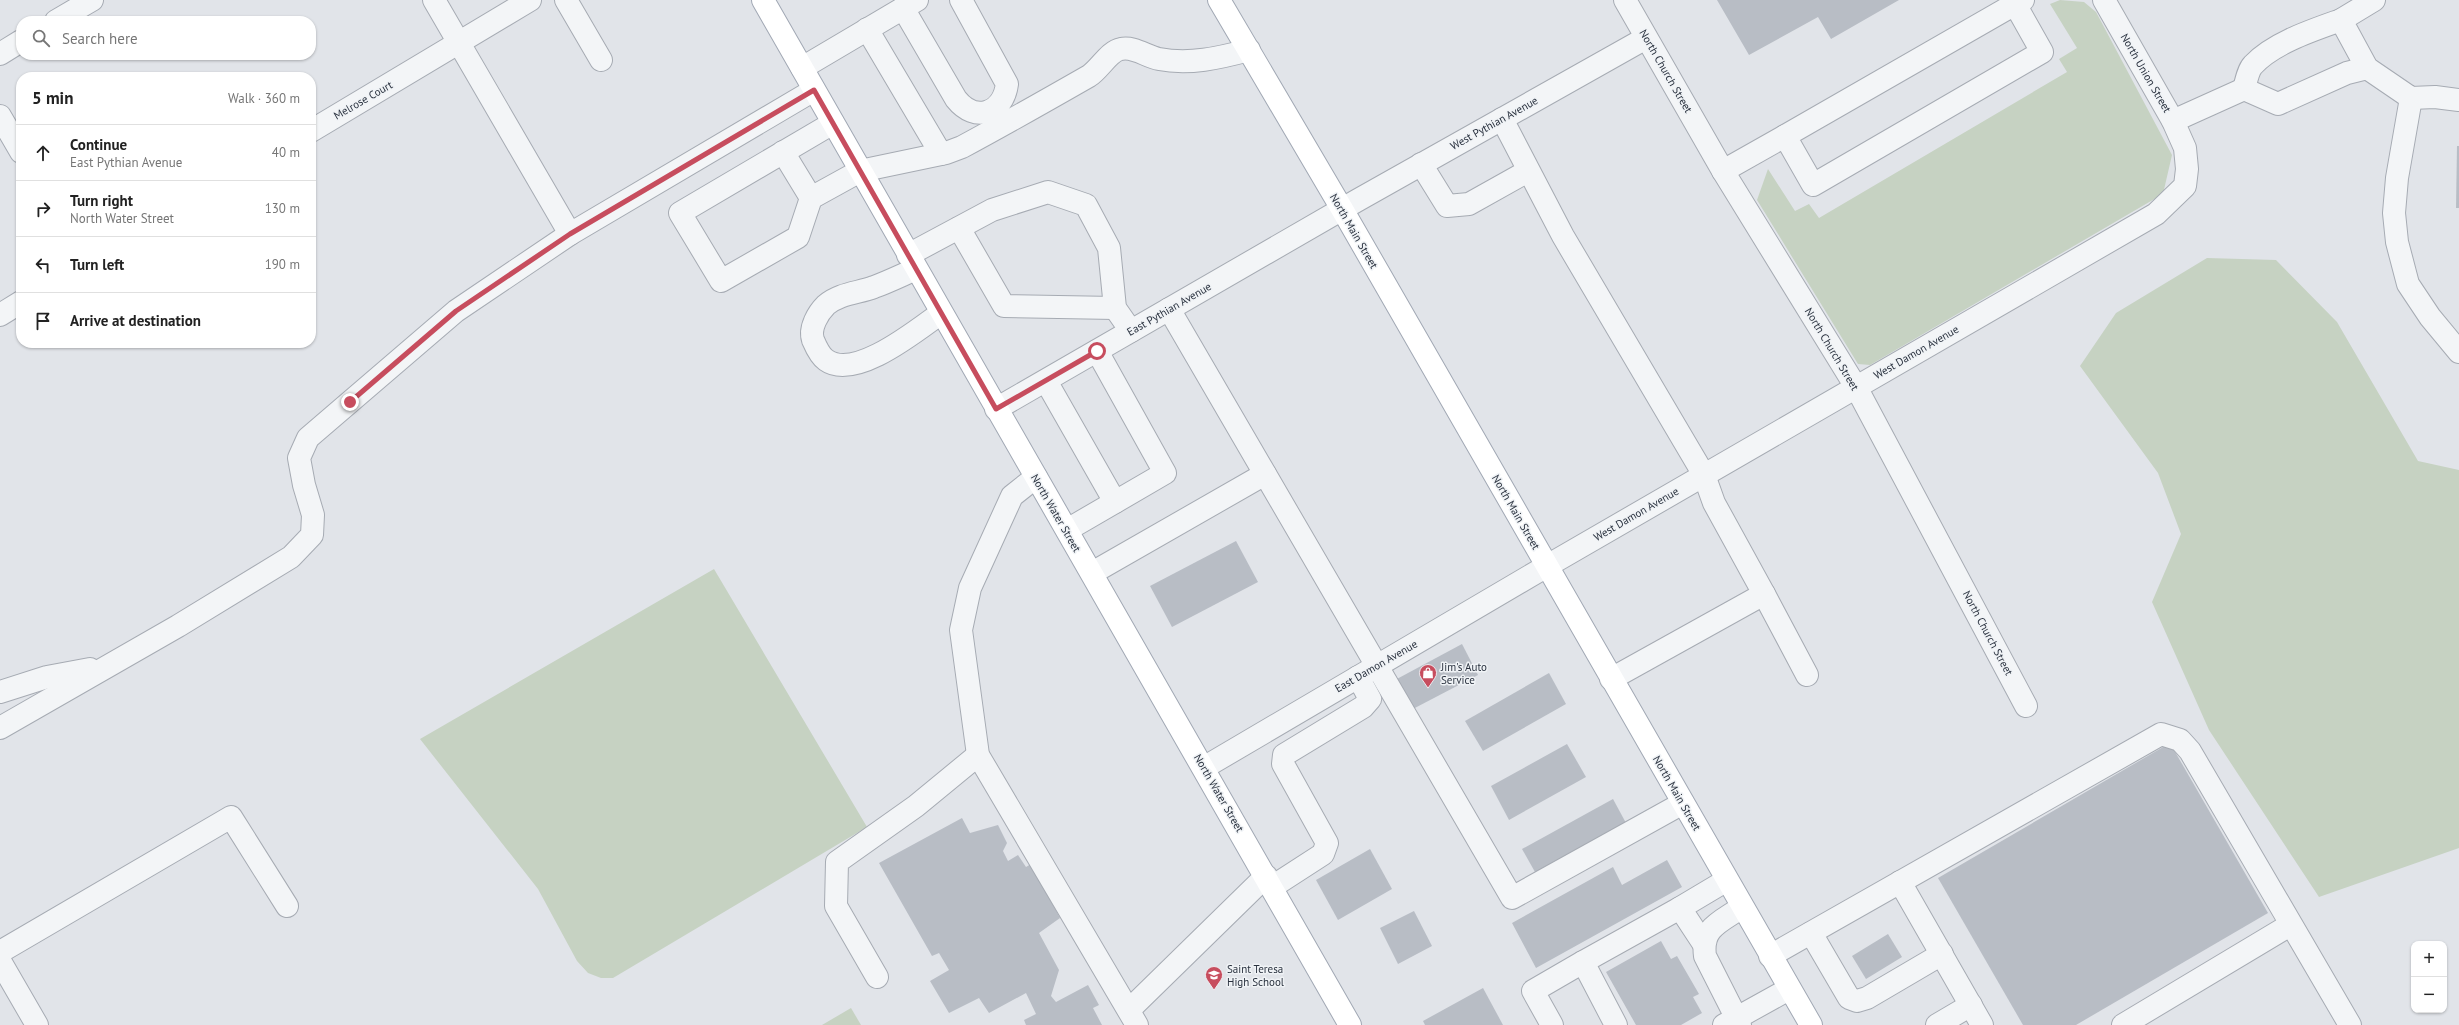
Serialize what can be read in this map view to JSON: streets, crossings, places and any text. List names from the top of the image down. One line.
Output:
{"streets":{"main road":["North Main Street","North Water Street"],"street":["North Church Street","North Union Street","Melrose Court","West Pythian Avenue","East Pythian Avenue","West Damon Avenue","East Damon Avenue"]},"crossings":[["North Church Street","West Pythian Avenue"],["North Church Street","West Damon Avenue"],["North Union Street","West Damon Avenue"],["West Pythian Avenue","North Main Street"],["West Pythian Avenue","East Pythian Avenue"],["North Main Street","East Pythian Avenue"],["North Main Street","West Damon Avenue"],["North Main Street","East Damon Avenue"],["East Pythian Avenue","North Water Street"],["West Damon Avenue","East Damon Avenue"],["North Water Street","East Damon Avenue"]],"places":{"shop":["Jim's Auto Service"],"school or university":["Saint Teresa High School"]},"page":{"search":"Search here","heading":["5 min","Walk · 360 m"],"list":[["Continue","East Pythian Avenue","40 m"],["Turn right","North Water Street","130 m"],["Turn left","190 m"],"Arrive at destination"],"map_buttons":["+","−"]}}
